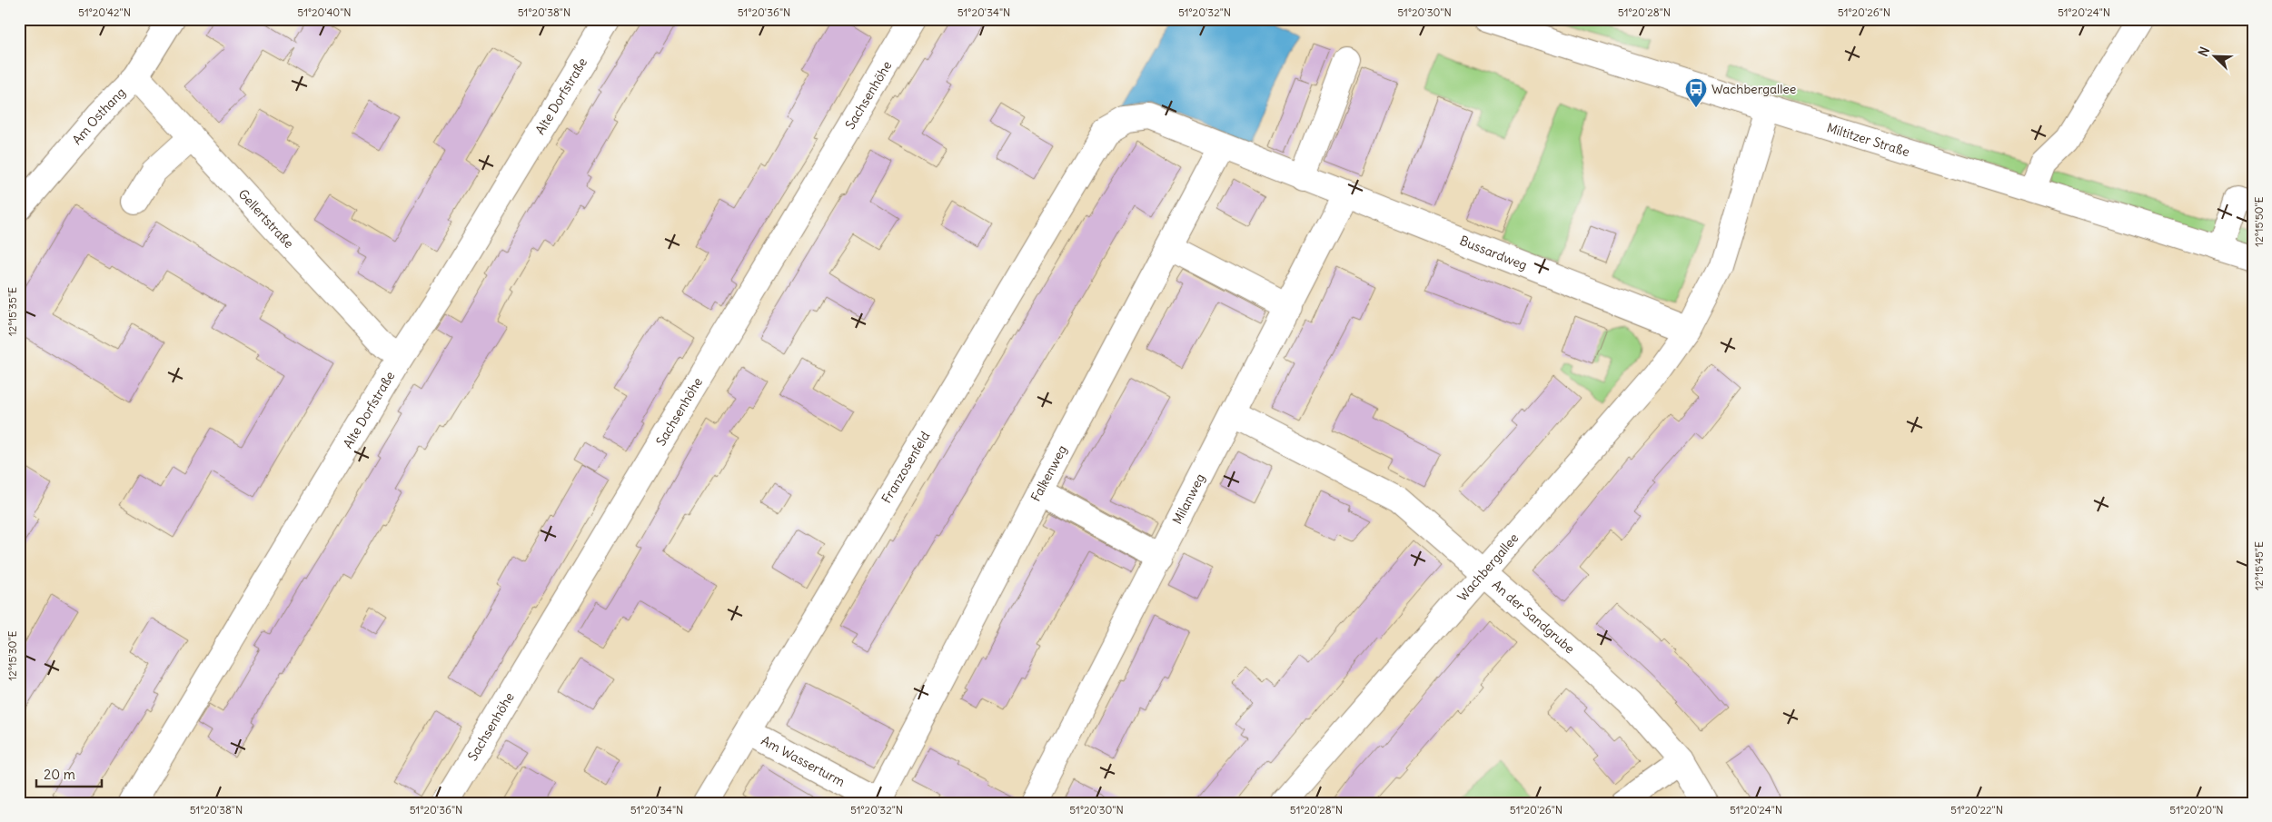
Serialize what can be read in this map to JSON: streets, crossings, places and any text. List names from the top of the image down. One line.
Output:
{"streets":{"street":["Sachsenhöhe","Alte Dorfstraße","Am Osthang","Miltitzer Straße","Gellertstraße","Bussardweg","Franzosenfeld","Falkenweg","Milanweg","Wachbergallee","An der Sandgrube","Am Wasserturm"]},"crossings":[["Alte Dorfstraße","Gellertstraße"],["Am Osthang","Gellertstraße"],["Bussardweg","Franzosenfeld"],["Bussardweg","Falkenweg"],["Bussardweg","Milanweg"],["Bussardweg","Wachbergallee"],["Franzosenfeld","Am Wasserturm"],["Falkenweg","Am Wasserturm"],["Milanweg","An der Sandgrube"],["Wachbergallee","An der Sandgrube"]],"places":{"bus stop":["Wachbergallee"]},"scale_bar":"20 m","north":"top left","coordinates":["51°20'42\"N","51°20'40\"N","51°20'38\"N","51°20'36\"N","51°20'34\"N","51°20'32\"N","51°20'30\"N","51°20'28\"N","51°20'26\"N","51°20'24\"N","12°15'50\"E","12°15'35\"E","12°15'45\"E","12°15'30\"E","51°20'22\"N","51°20'20\"N"]}
